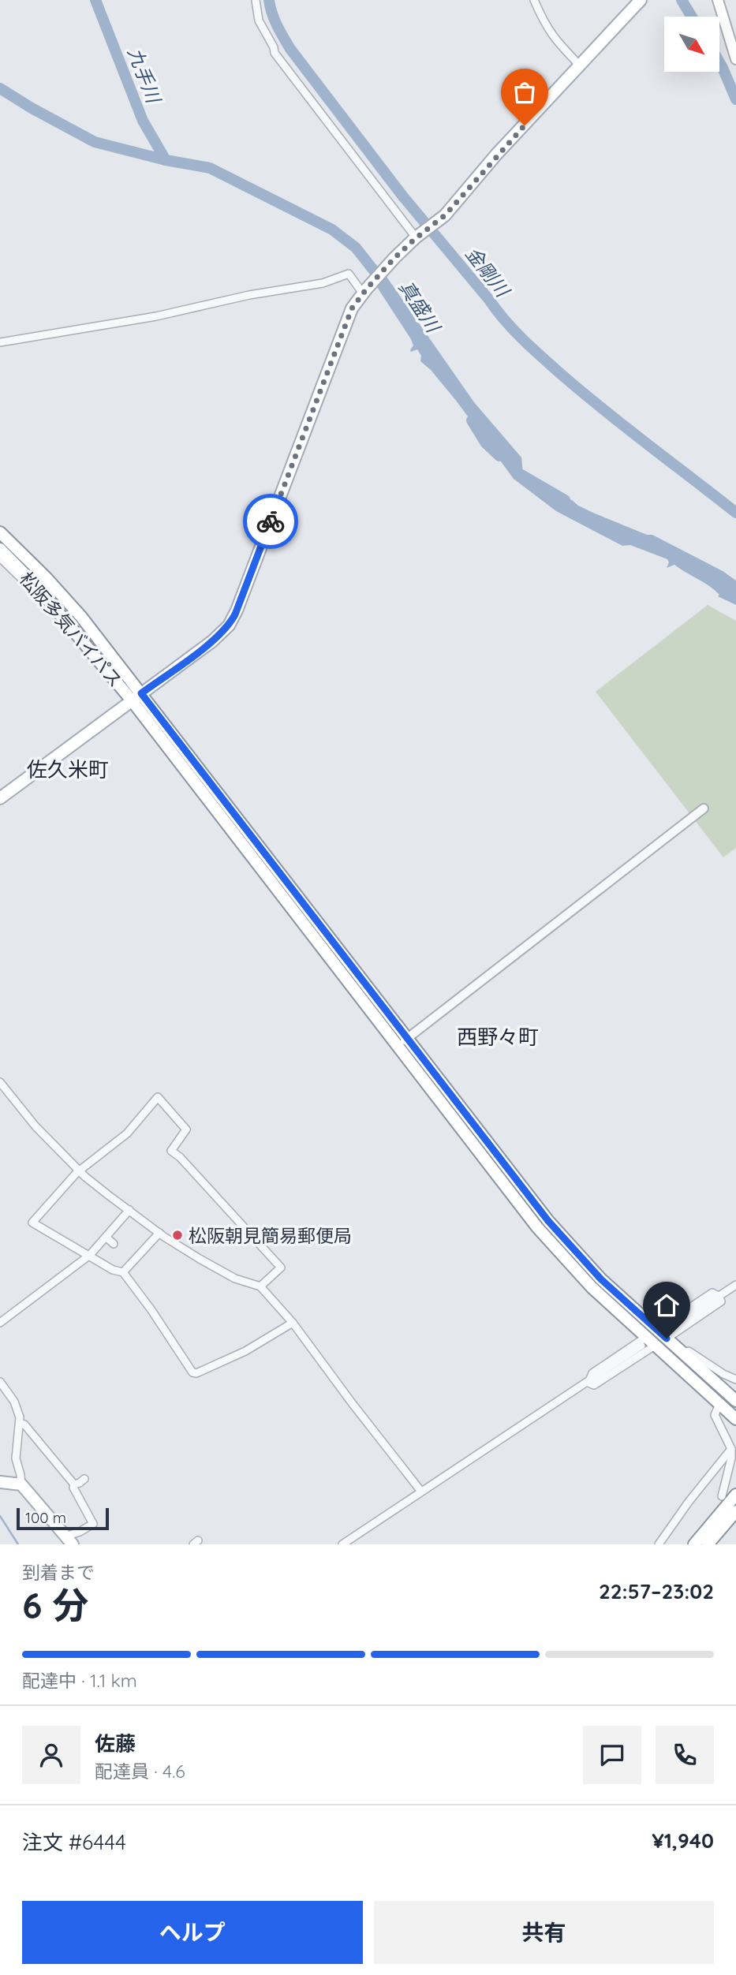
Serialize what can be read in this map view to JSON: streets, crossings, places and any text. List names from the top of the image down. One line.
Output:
{"streets":{"main road":["松阪多気バイパス"]},"districts":["佐久米町","西野々町"],"water":["九手川","金剛川","真盛川"],"places":["松阪朝見簡易郵便局"],"scale_bar":"100 m","north":"bottom right","page":{"scale":"100 m","heading":["6 分","到着まで","22:57–23:02"],"panel":["佐藤","配達員 · 4.6","注文 #6444","¥1,940"],"bar":"配達中 · 1.1 km","buttons":["ヘルプ","共有"]}}
